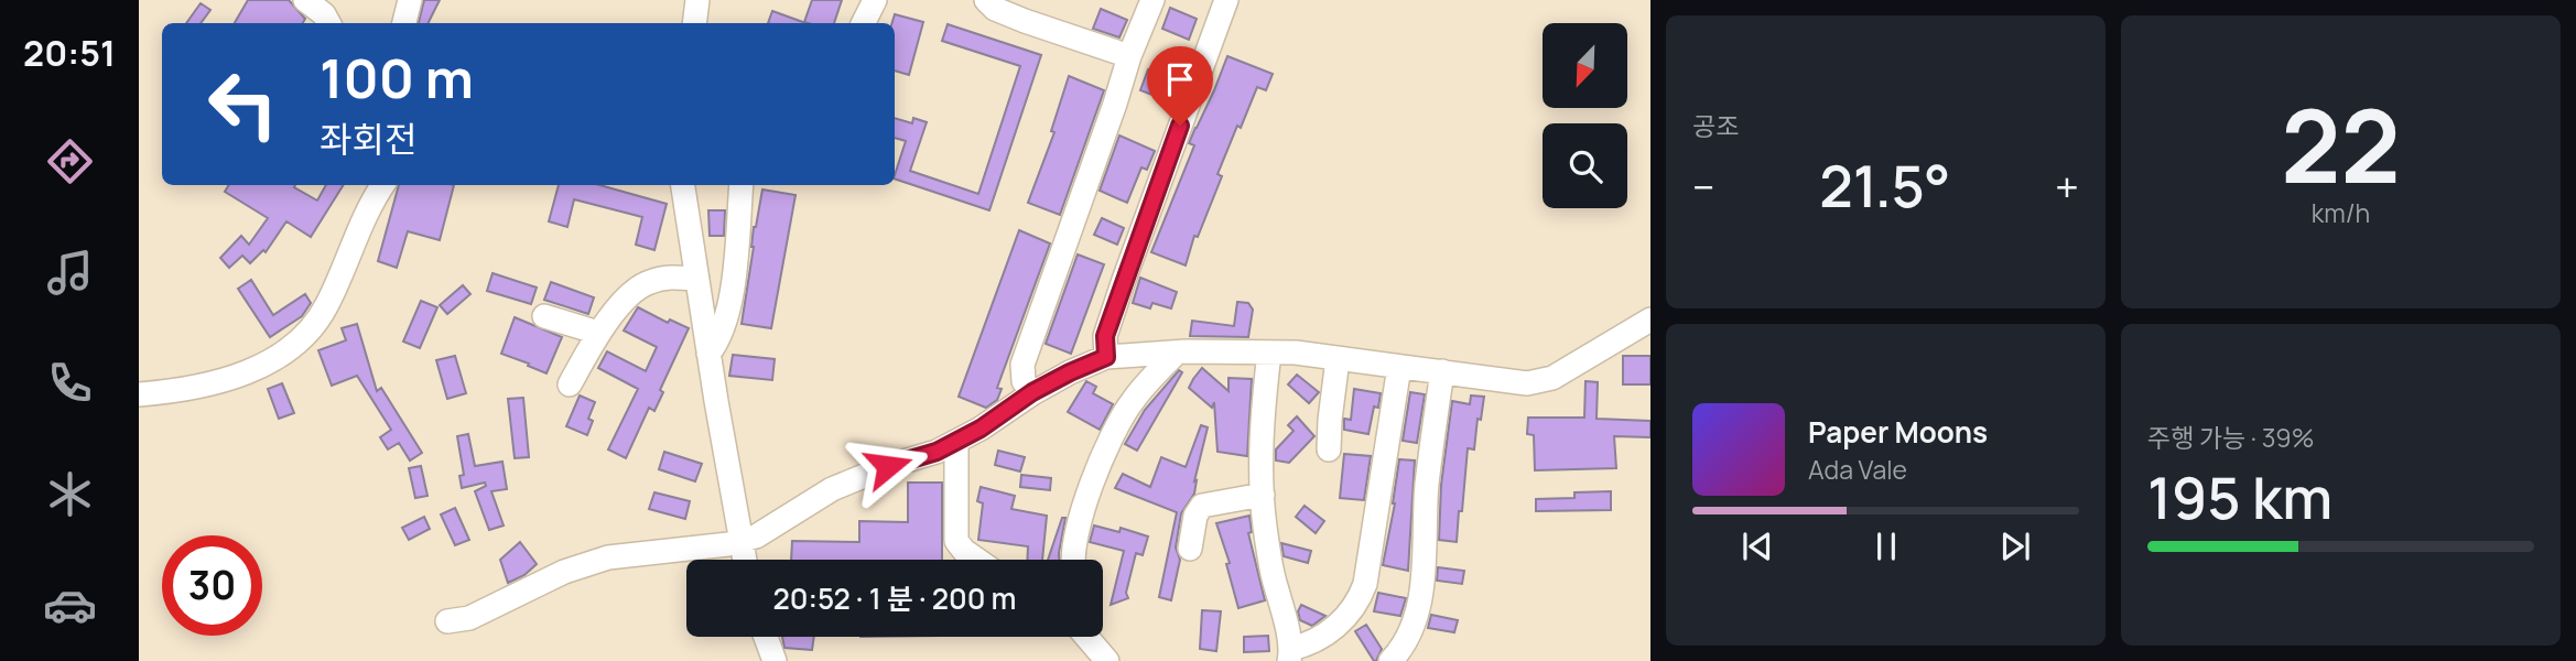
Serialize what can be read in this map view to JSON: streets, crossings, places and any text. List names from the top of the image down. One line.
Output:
{"north":"bottom left","page":{"tabs":"20:51","tile":["공조",["22","km/h"],["주행 가능 · 39%","195 km"]],"turn":["100 m","좌회전"],"heat":["−","21.5°","+"],"song":["Paper Moons","Ada Vale"],"limit":"30","trip":"20:52 · 1 분 · 200 m"}}
